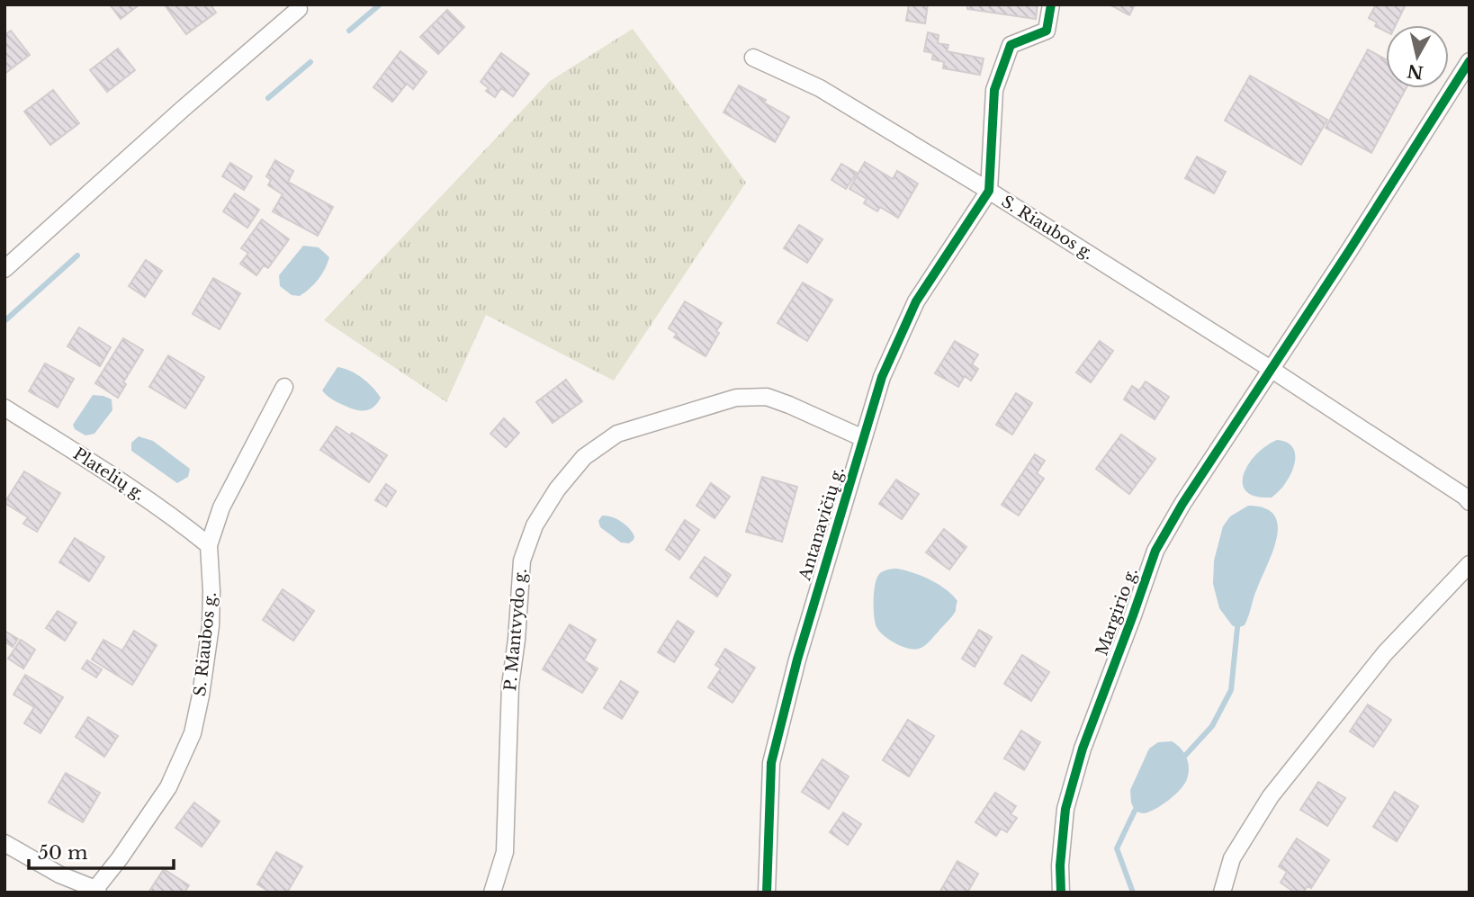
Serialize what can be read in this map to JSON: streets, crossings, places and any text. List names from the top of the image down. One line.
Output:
{"streets":{"street":["S. Riaubos g.","Platelių g.","Antanavičių g.","Margirio g.","P. Mantvydo g."]},"crossings":[["S. Riaubos g.","Platelių g."],["S. Riaubos g.","Antanavičių g."],["S. Riaubos g.","Margirio g."],["Antanavičių g.","P. Mantvydo g."]],"scale_bar":"50 m","north":"bottom"}
